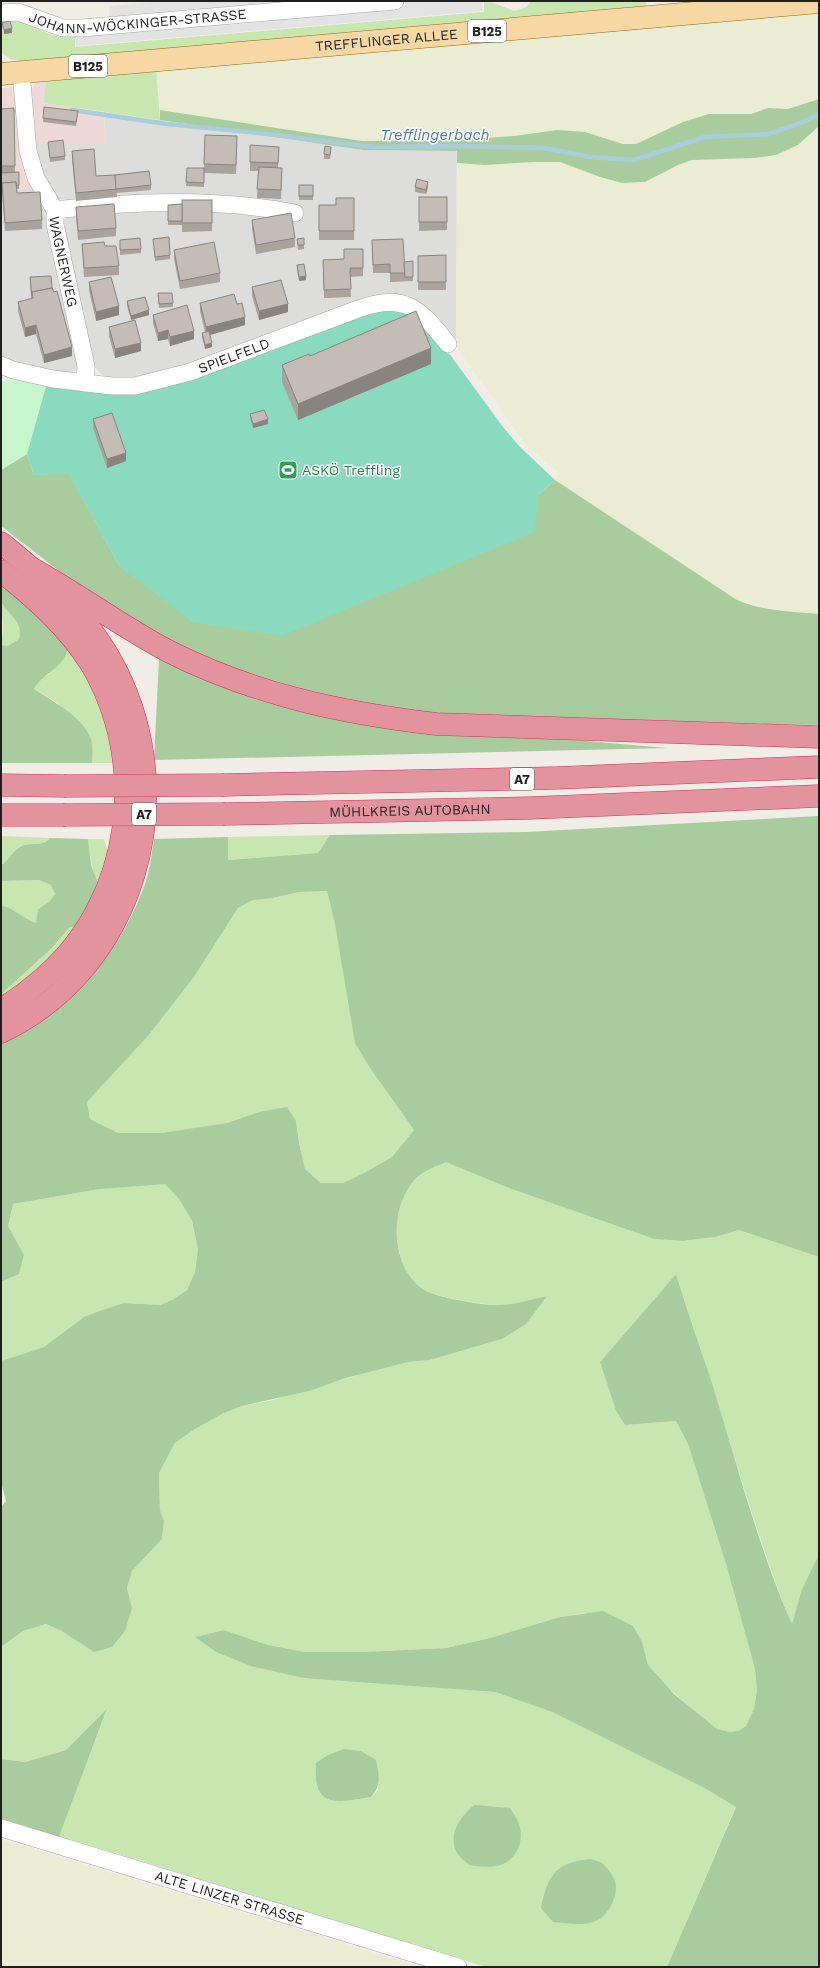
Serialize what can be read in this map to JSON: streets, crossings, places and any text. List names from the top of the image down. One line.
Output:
{"streets":{"highway":["A7","MÜHLKREIS AUTOBAHN"],"main road":["B125","TREFFLINGER ALLEE"],"street":["JOHANN-WÖCKINGER-STRASSE","WAGNERWEG","SPIELFELD","ALTE LINZER STRASSE"]},"crossings":[["TREFFLINGER ALLEE","WAGNERWEG"],["WAGNERWEG","SPIELFELD"]],"water":["Trefflingerbach"],"places":{"sports":["ASKÖ Treffling"]}}
